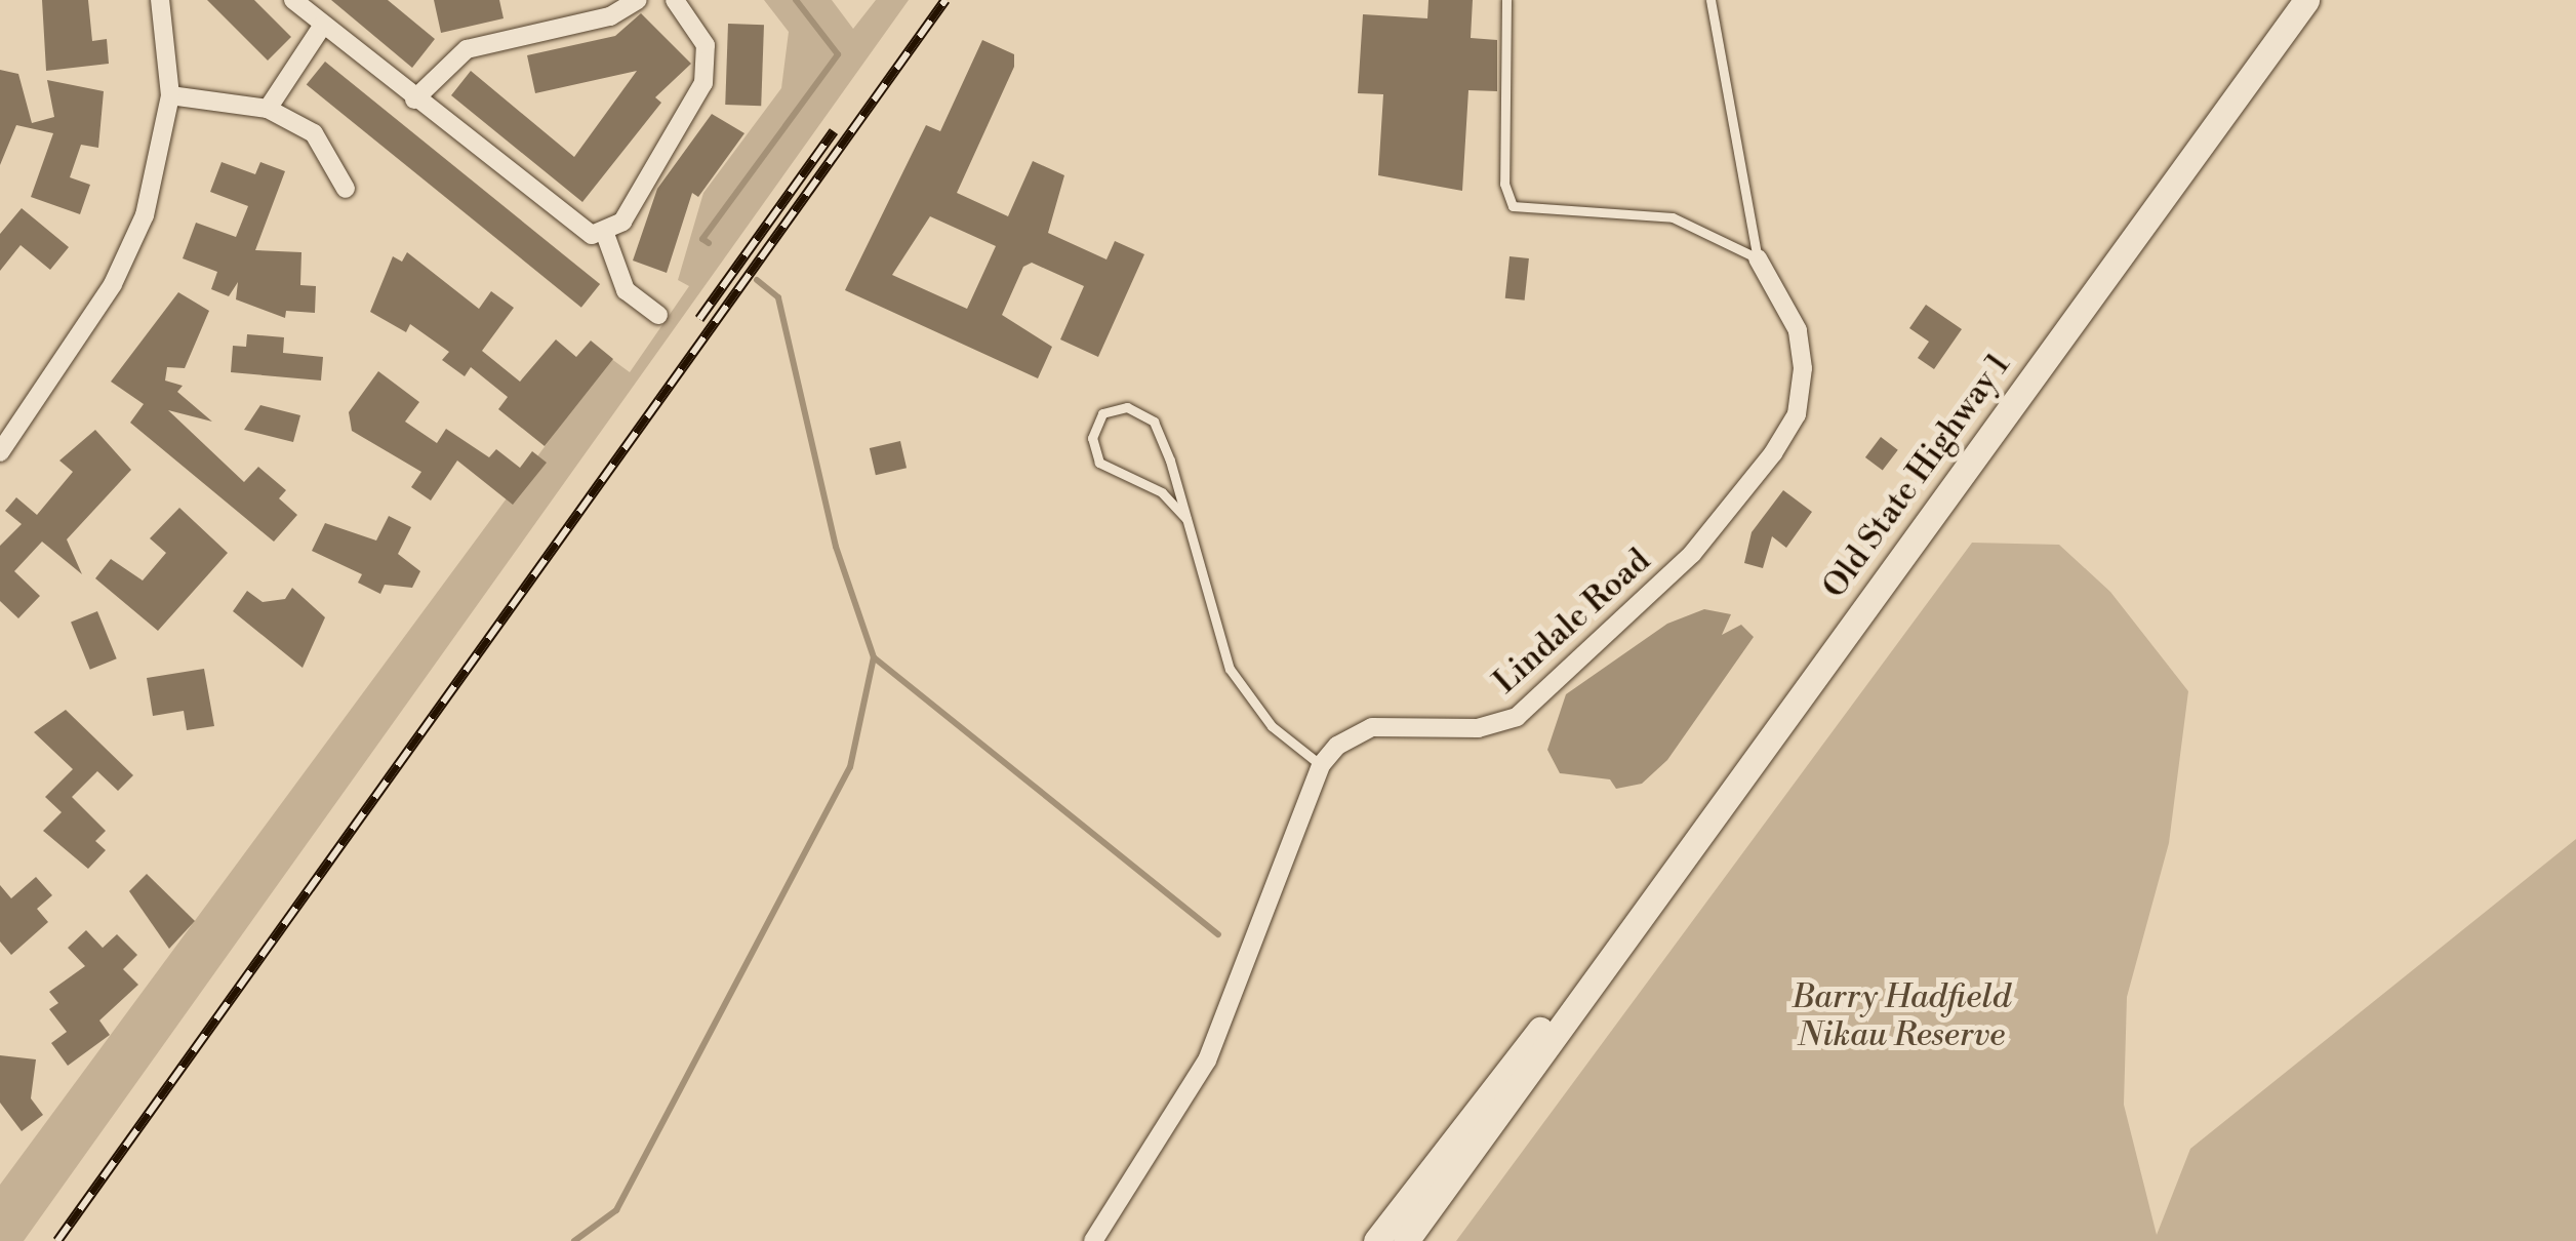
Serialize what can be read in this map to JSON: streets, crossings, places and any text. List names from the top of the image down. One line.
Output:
{"streets":{"main road":["Old State Highway 1"],"street":["Lindale Road"]},"parks":["Barry Hadfield Nikau Reserve"]}
